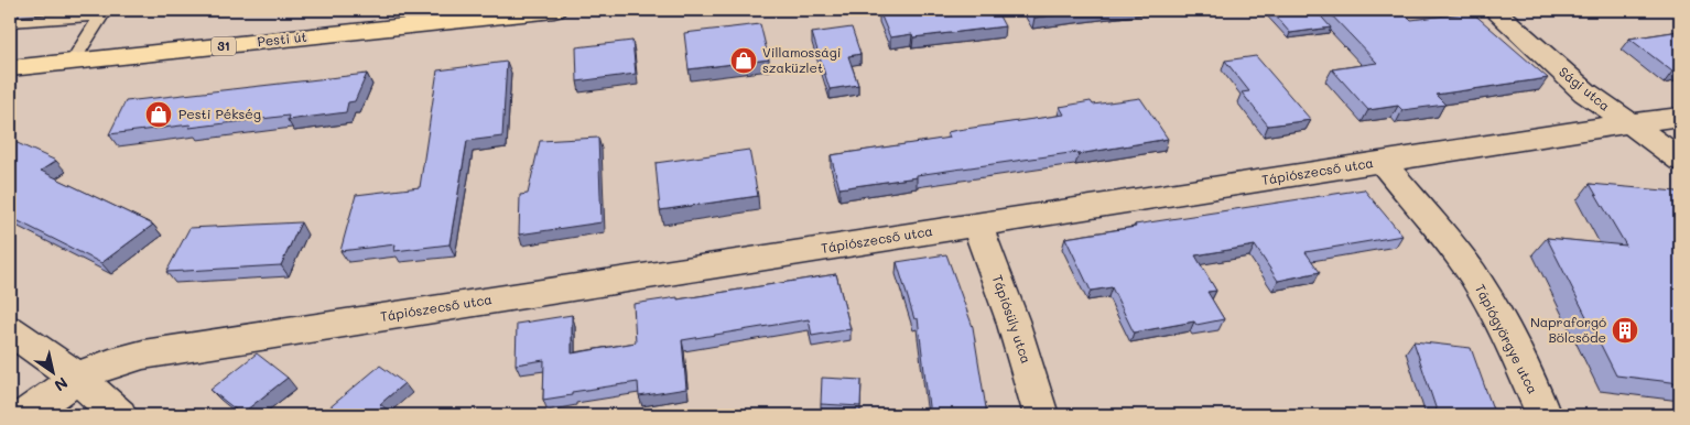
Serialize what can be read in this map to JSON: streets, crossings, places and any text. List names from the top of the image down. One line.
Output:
{"streets":{"main road":["Pesti út","31"],"street":["Sági utca","Tápiószecső utca","Tápiósüly utca","Tápiógyörgye utca"]},"crossings":[["Sági utca","Tápiószecső utca"],["Tápiószecső utca","Tápiósüly utca"],["Tápiószecső utca","Tápiógyörgye utca"]],"places":{"shop":["Villamossági szaküzlet","Pesti Pékség"],"building":["Napraforgó Bölcsőde"]},"north":"bottom right"}
